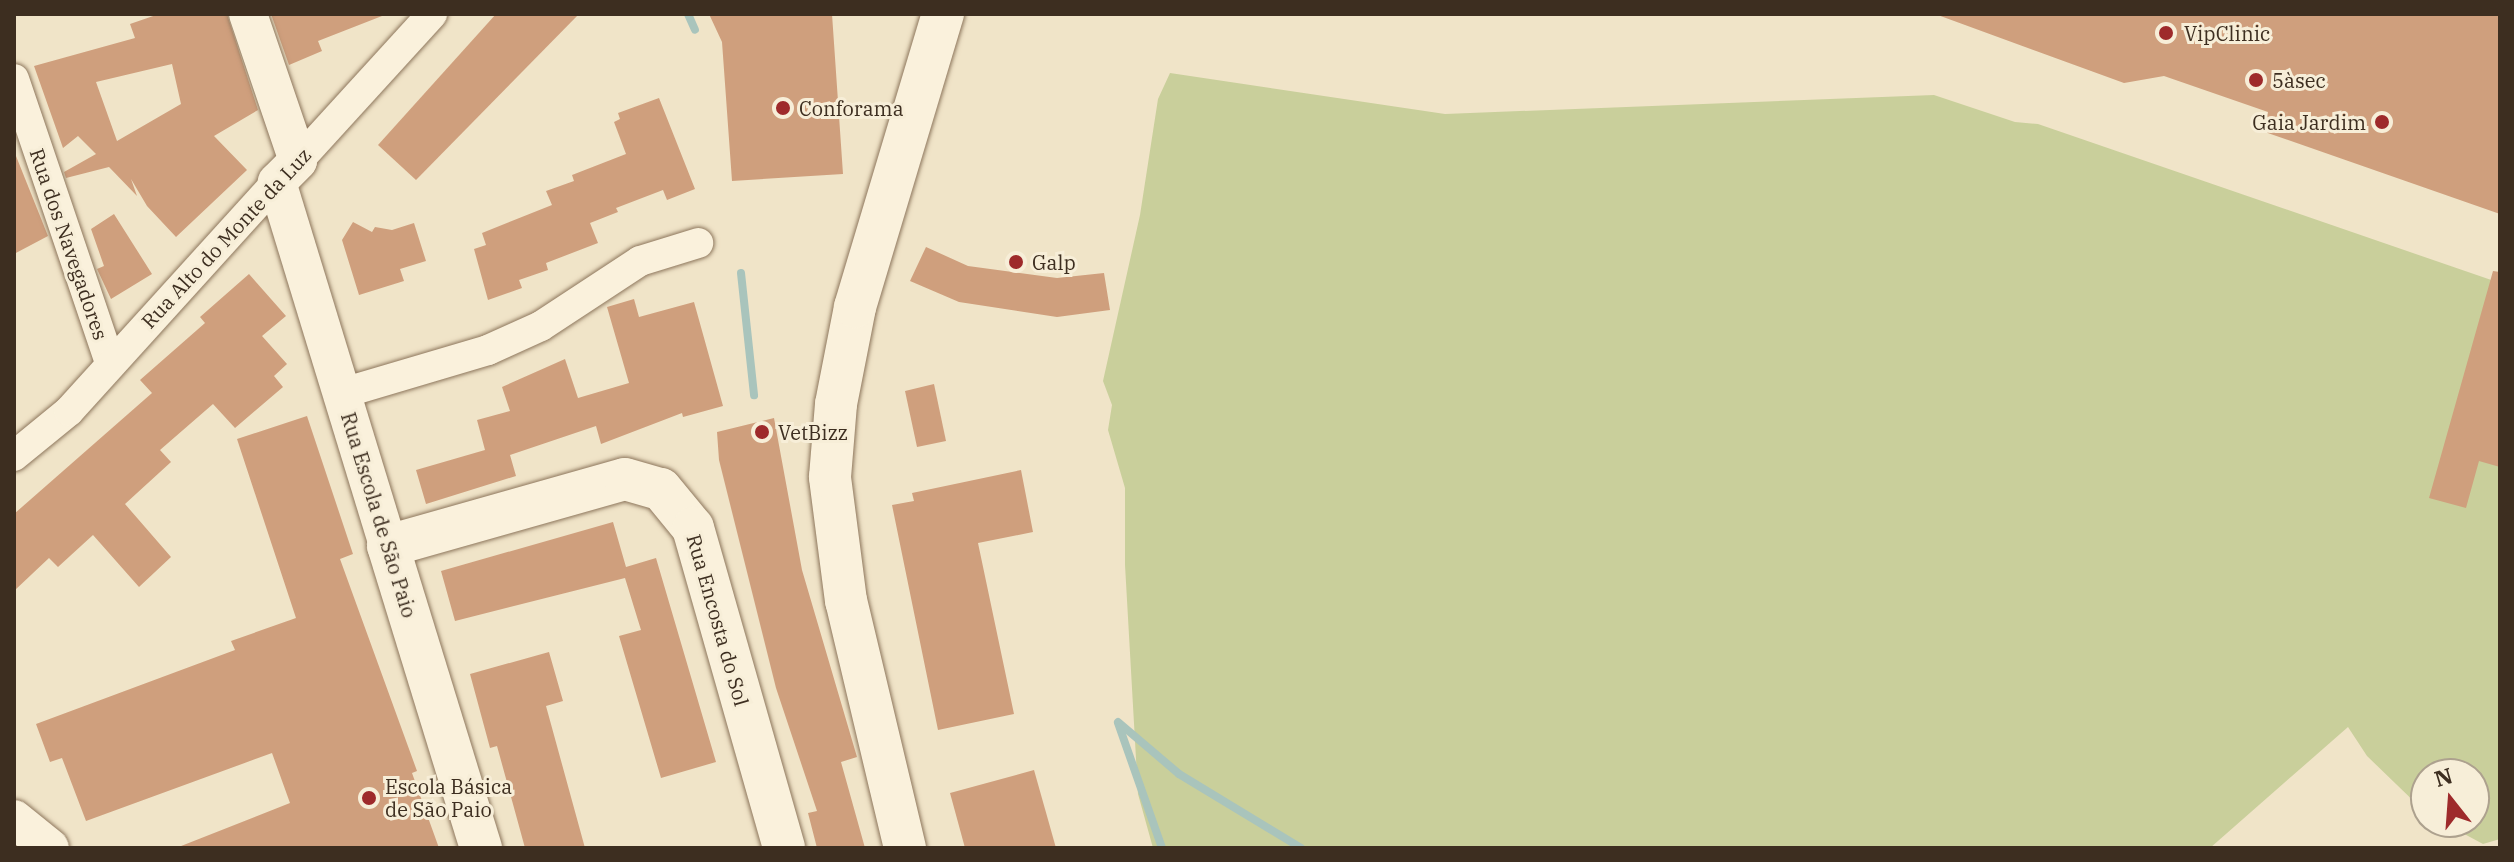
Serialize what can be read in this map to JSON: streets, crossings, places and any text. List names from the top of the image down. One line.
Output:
{"streets":{"main road":["Rua Escola de São Paio","Rua Encosta do Sol"],"street":["Rua Alto do Monte da Luz","Rua dos Navegadores"]},"crossings":[["Rua Alto do Monte da Luz","Rua dos Navegadores"],["Rua Alto do Monte da Luz","Rua Escola de São Paio"],["Rua Escola de São Paio","Rua Encosta do Sol"]],"places":["VipClinic","5àsec","Conforama","Gaia Jardim","Galp","VetBizz","Escola Básica de São Paio"],"north":"top"}
